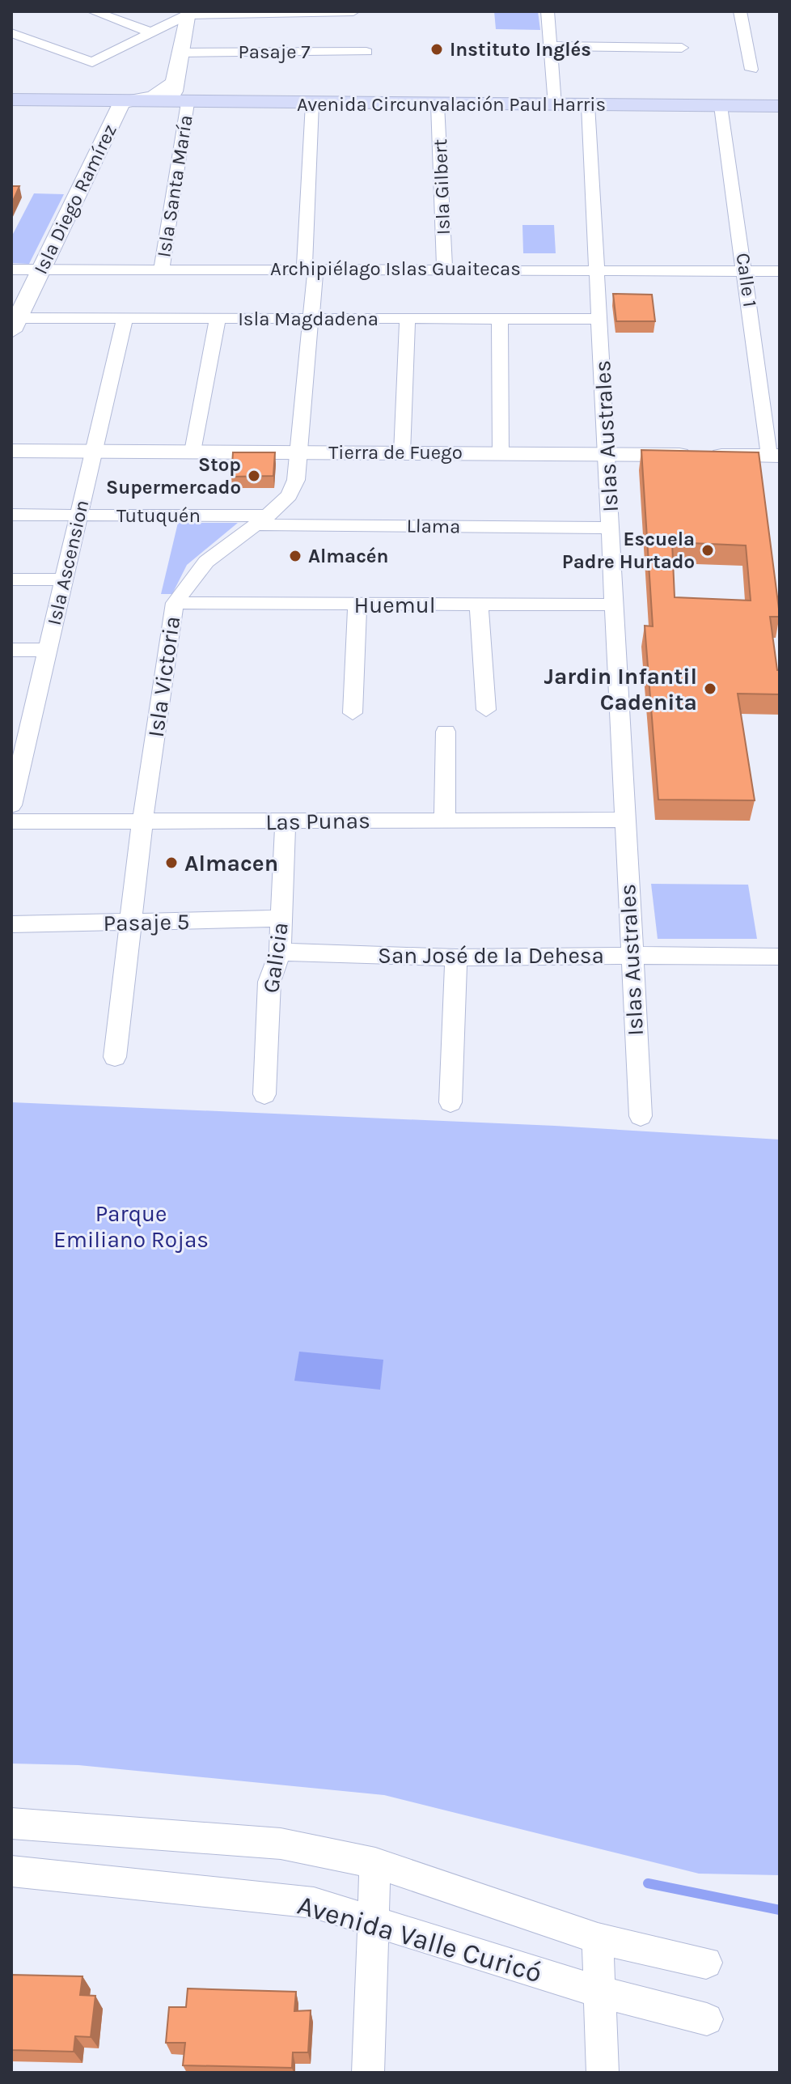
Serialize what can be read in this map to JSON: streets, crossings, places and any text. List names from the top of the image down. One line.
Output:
{"streets":{"main road":["Avenida Circunvalación Paul Harris"],"street":["Pasaje 7","Isla Santa María","Isla Gilbert","Isla Diego Ramírez","Archipiélago Islas Guaitecas","Calle 1","Isla Magdadena","Islas Australes","Tierra de Fuego","Tutuquén","Llama","Isla Ascension","Huemul","Isla Victoria","Las Punas","Pasaje 5","San José de la Dehesa","Galicia","Avenida Valle Curicó"]},"crossings":[["Avenida Circunvalación Paul Harris","Isla Santa María"],["Avenida Circunvalación Paul Harris","Isla Gilbert"],["Avenida Circunvalación Paul Harris","Isla Diego Ramírez"],["Avenida Circunvalación Paul Harris","Calle 1"],["Avenida Circunvalación Paul Harris","Islas Australes"],["Avenida Circunvalación Paul Harris","Isla Victoria"],["Isla Santa María","Archipiélago Islas Guaitecas"],["Isla Gilbert","Archipiélago Islas Guaitecas"],["Isla Diego Ramírez","Archipiélago Islas Guaitecas"],["Isla Diego Ramírez","Isla Magdadena"],["Archipiélago Islas Guaitecas","Calle 1"],["Archipiélago Islas Guaitecas","Islas Australes"],["Archipiélago Islas Guaitecas","Isla Victoria"],["Calle 1","Tierra de Fuego"],["Isla Magdadena","Islas Australes"],["Isla Magdadena","Isla Ascension"],["Isla Magdadena","Isla Victoria"],["Islas Australes","Tierra de Fuego"],["Islas Australes","Llama"],["Islas Australes","Huemul"],["Islas Australes","Las Punas"],["Islas Australes","San José de la Dehesa"],["Tierra de Fuego","Isla Ascension"],["Tierra de Fuego","Isla Victoria"],["Tutuquén","Llama"],["Tutuquén","Isla Ascension"],["Tutuquén","Isla Victoria"],["Llama","Isla Victoria"],["Huemul","Isla Victoria"],["Isla Victoria","Las Punas"],["Isla Victoria","Pasaje 5"],["Las Punas","Galicia"],["Pasaje 5","Galicia"],["San José de la Dehesa","Galicia"]],"parks":["Parque Emiliano Rojas"],"places":["Instituto Inglés","Stop Supermercado","Escuela Padre Hurtado","Almacén","Jardin Infantil Cadenita","Almacen"]}
